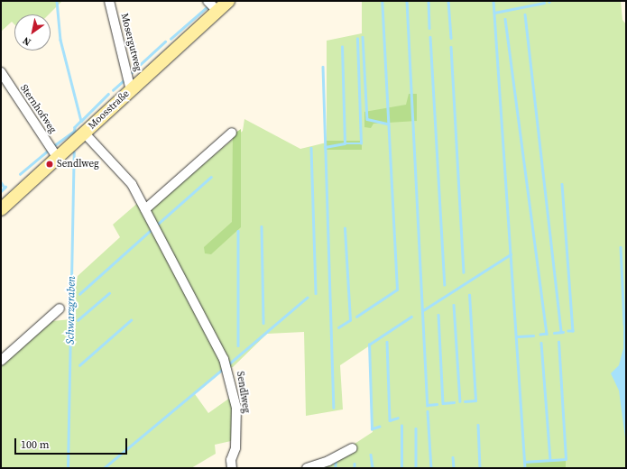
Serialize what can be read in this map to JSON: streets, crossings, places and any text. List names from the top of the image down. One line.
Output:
{"streets":{"street":["Mosergutweg","Sternhofweg","Moosstraße","Sendlweg"]},"crossings":[["Mosergutweg","Moosstraße"],["Sternhofweg","Moosstraße"],["Moosstraße","Sendlweg"]],"water":["Schwarzgraben"],"places":["Sendlweg"],"scale_bar":"100 m","north":"bottom left"}
